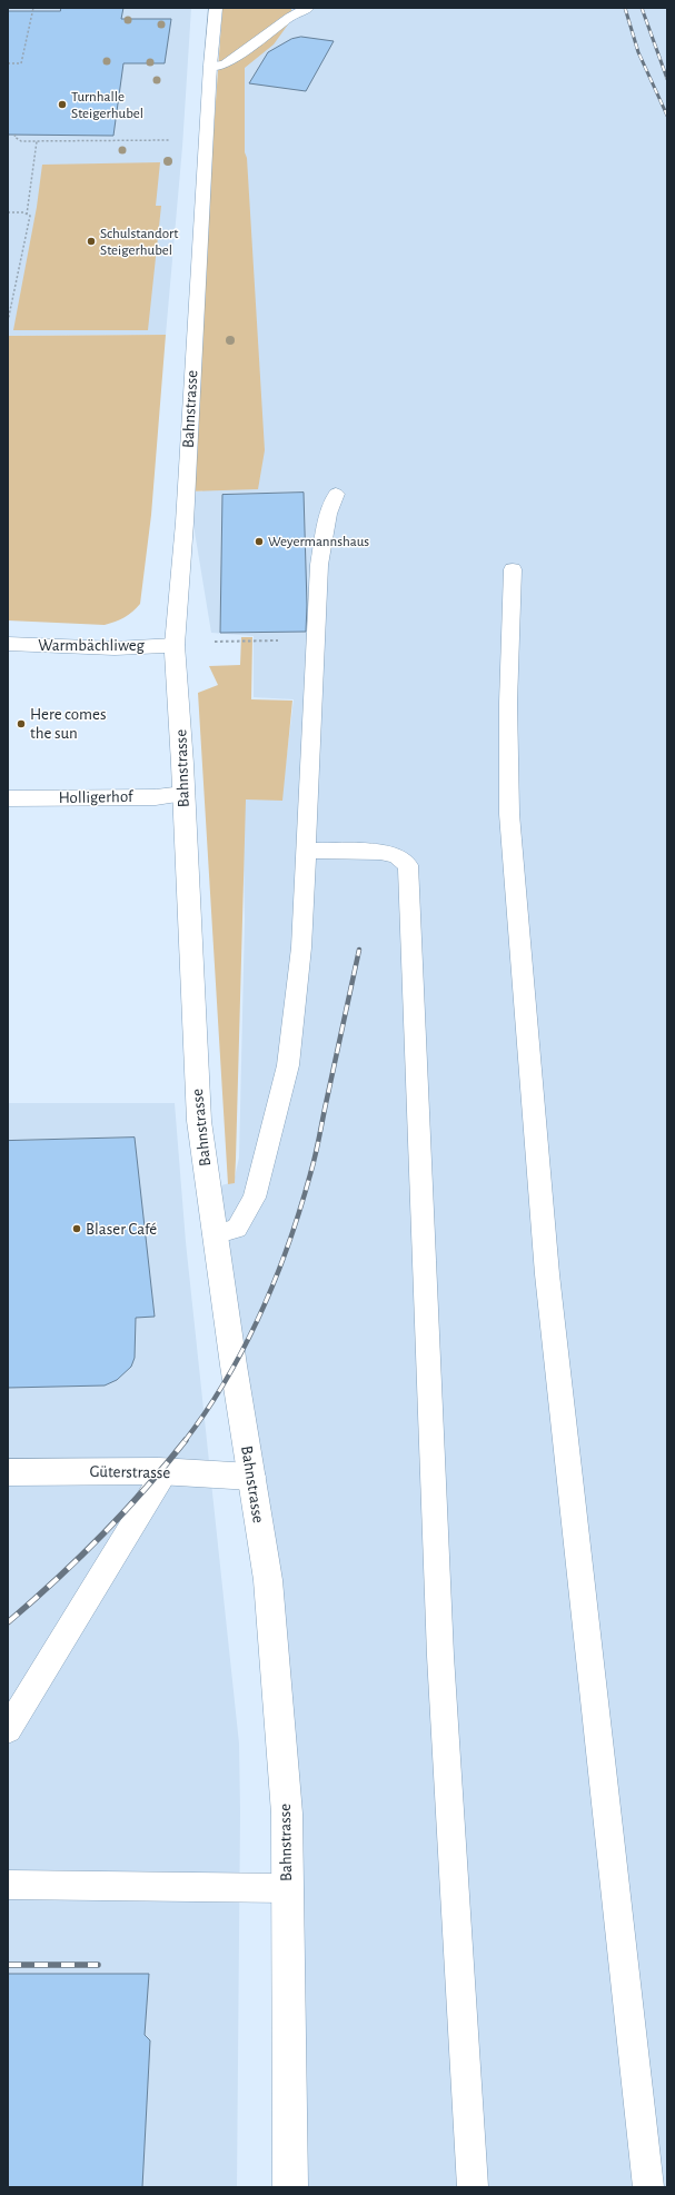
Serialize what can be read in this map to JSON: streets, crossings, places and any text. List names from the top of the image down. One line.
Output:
{"streets":{"street":["Bahnstrasse","Warmbächliweg","Holligerhof","Güterstrasse"]},"crossings":[["Bahnstrasse","Warmbächliweg"],["Bahnstrasse","Holligerhof"],["Bahnstrasse","Güterstrasse"]],"places":["Turnhalle Steigerhubel","Schulstandort Steigerhubel","Weyermannshaus","Here comes the sun","Blaser Café"]}
